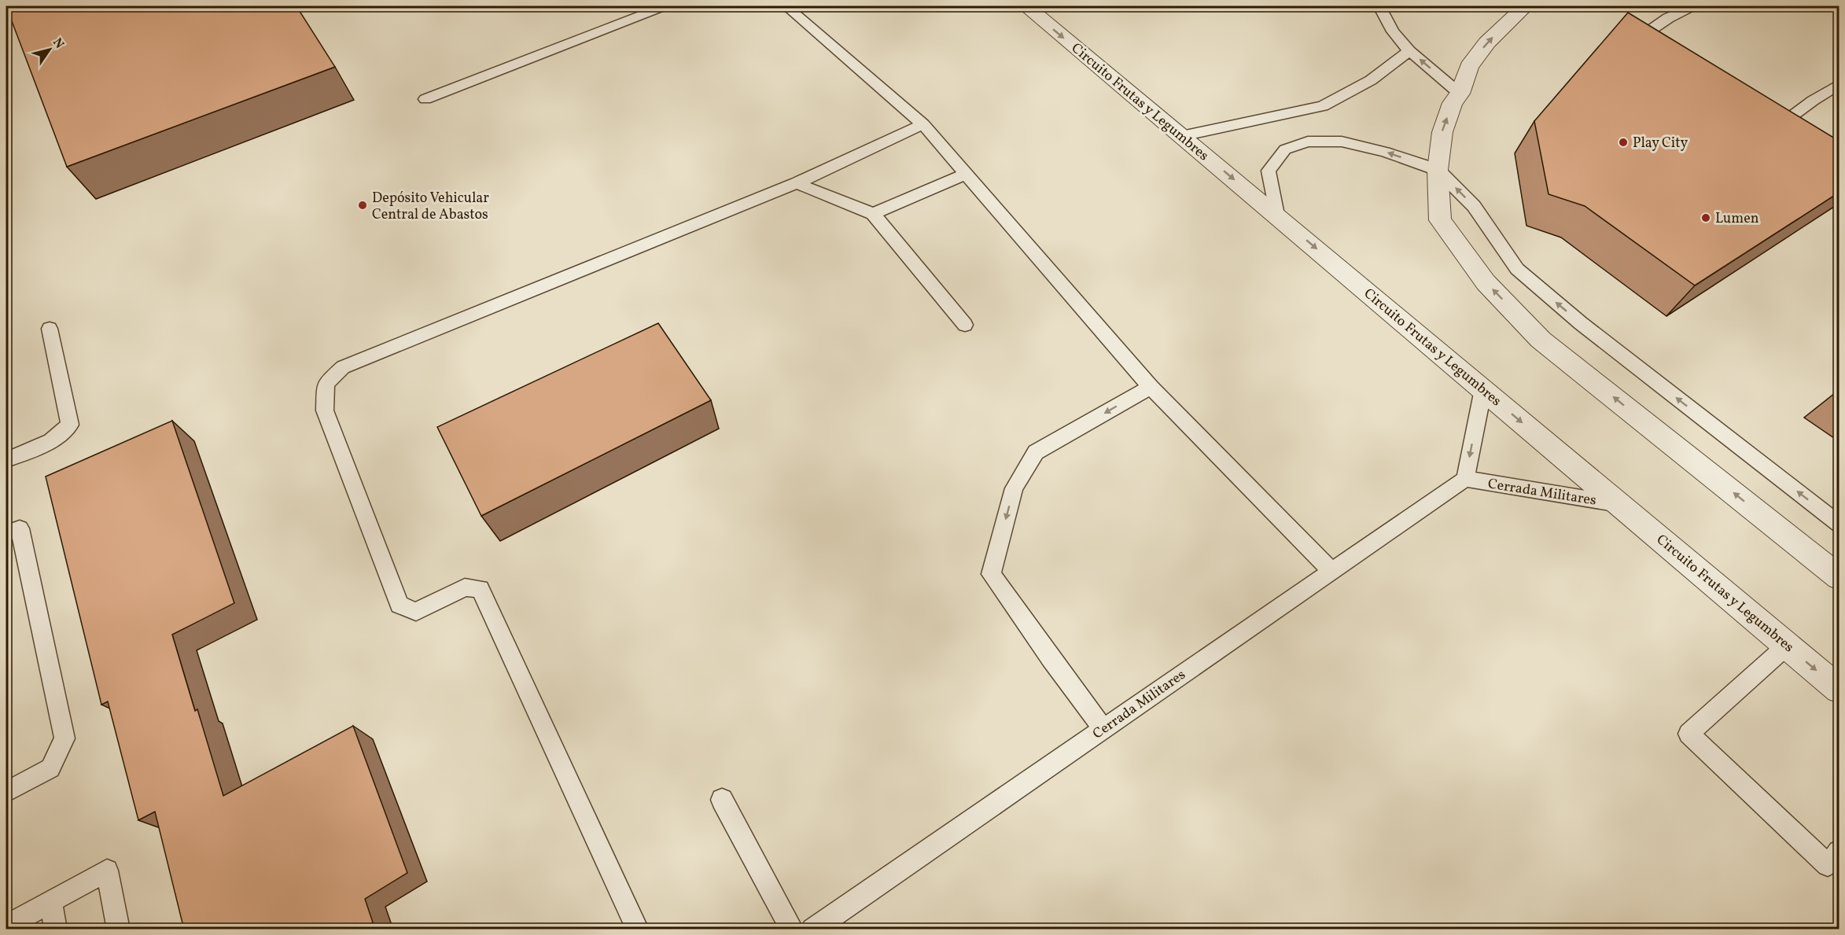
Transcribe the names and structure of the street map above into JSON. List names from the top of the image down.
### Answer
{
  "streets": {
    "street": ["Circuito Frutas y Legumbres"],
    "lane": ["Cerrada Militares"]
  },
  "crossings": [
    ["Circuito Frutas y Legumbres", "Cerrada Militares"]
  ],
  "places": ["Play City", "Depósito Vehicular Central de Abastos", "Lumen"],
  "north": "top right"
}
